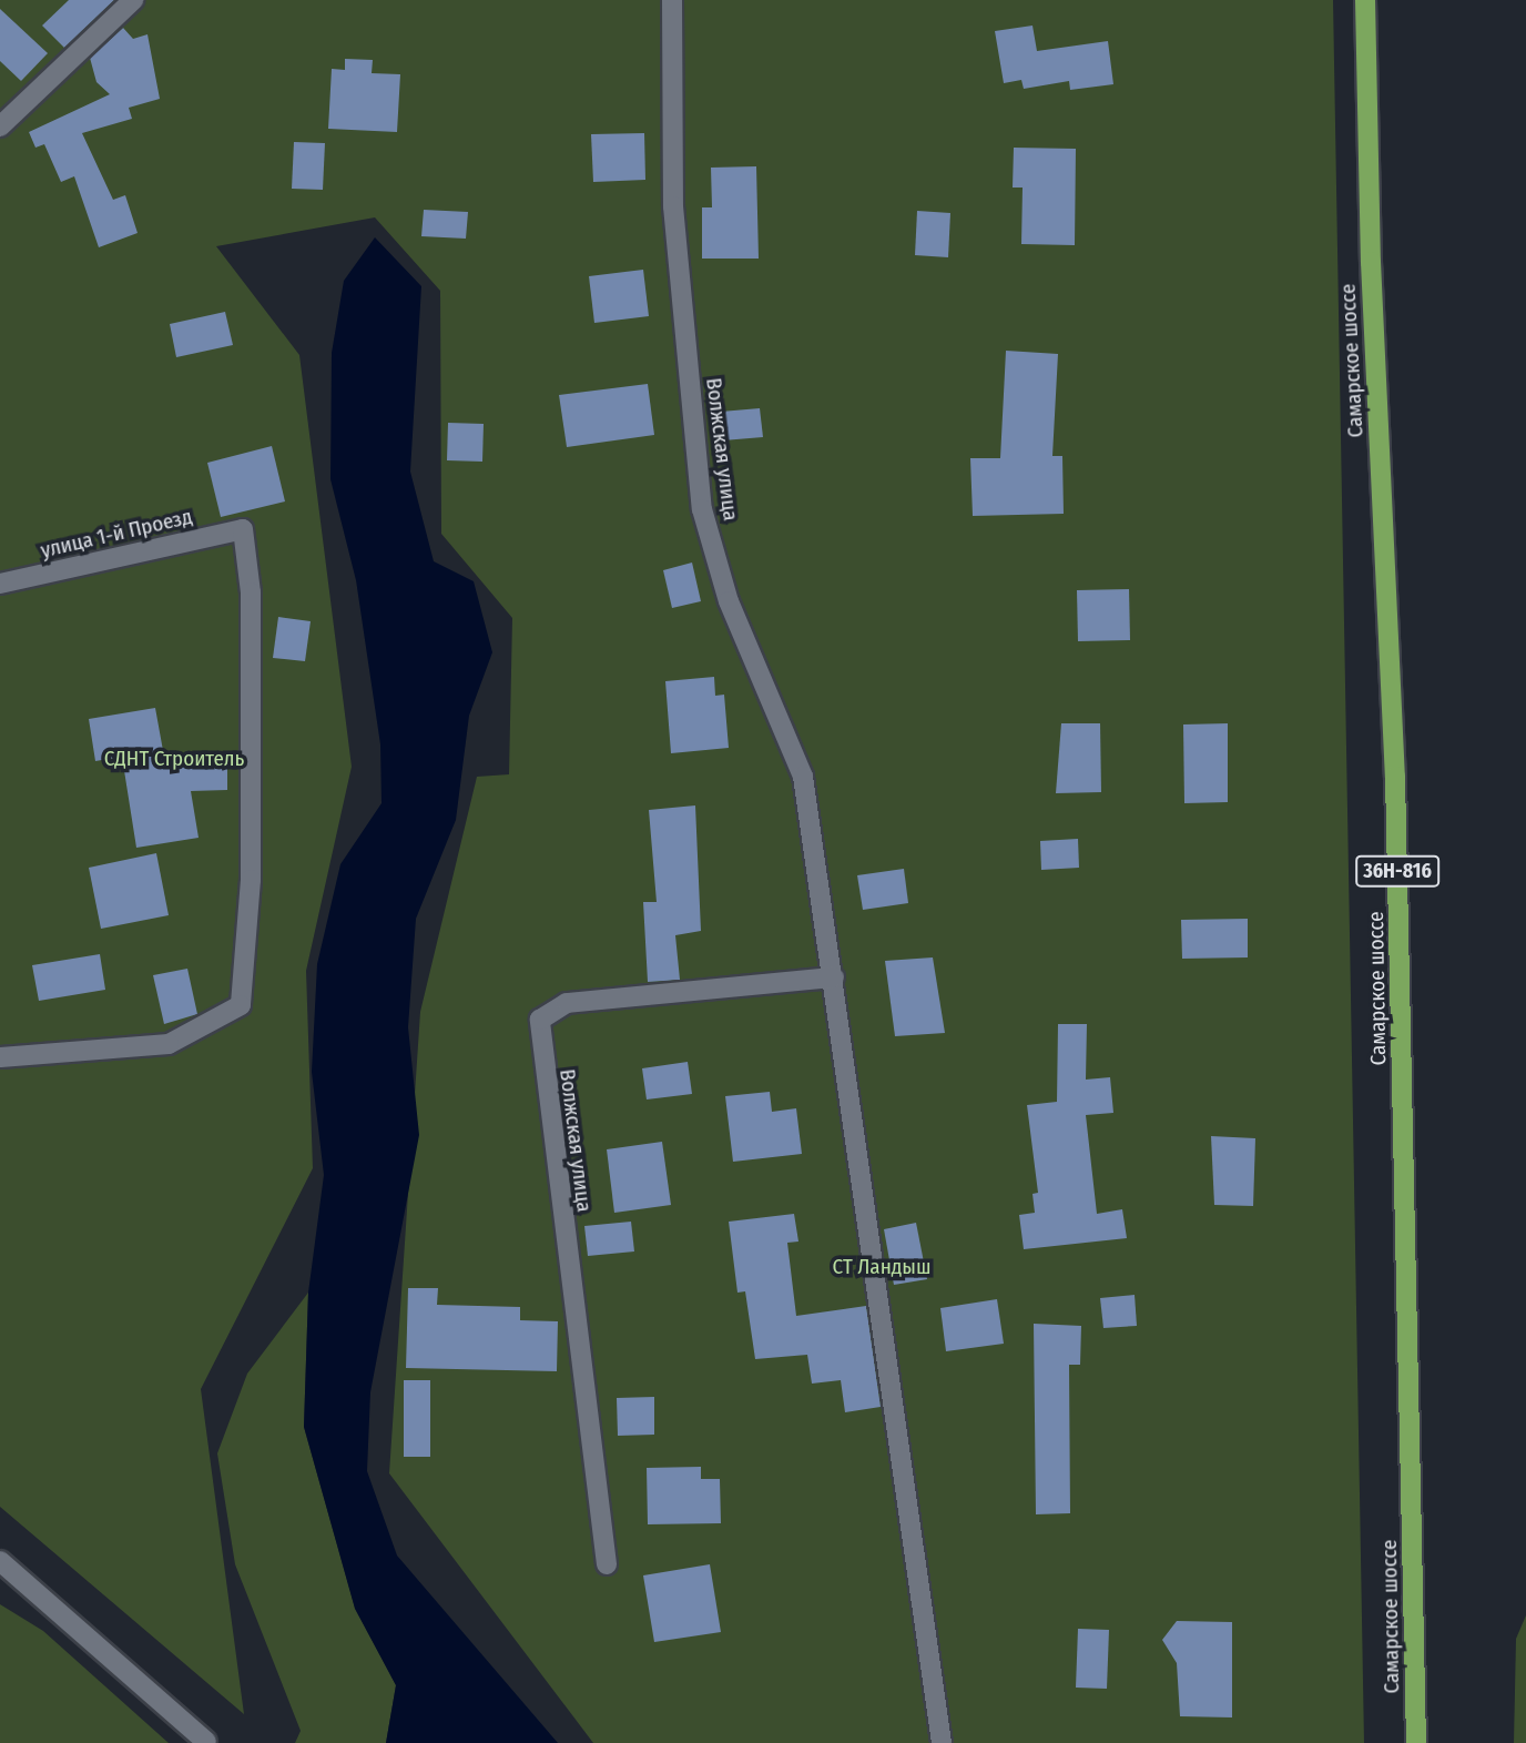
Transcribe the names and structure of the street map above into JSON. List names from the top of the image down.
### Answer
{
  "streets": {
    "main road": ["Самарское шоссе", "36Н-816"],
    "street": ["Волжская улица", "улица 1-й Проезд"]
  },
  "parks": ["СДНТ Строитель", "СТ Ландыш"]
}
